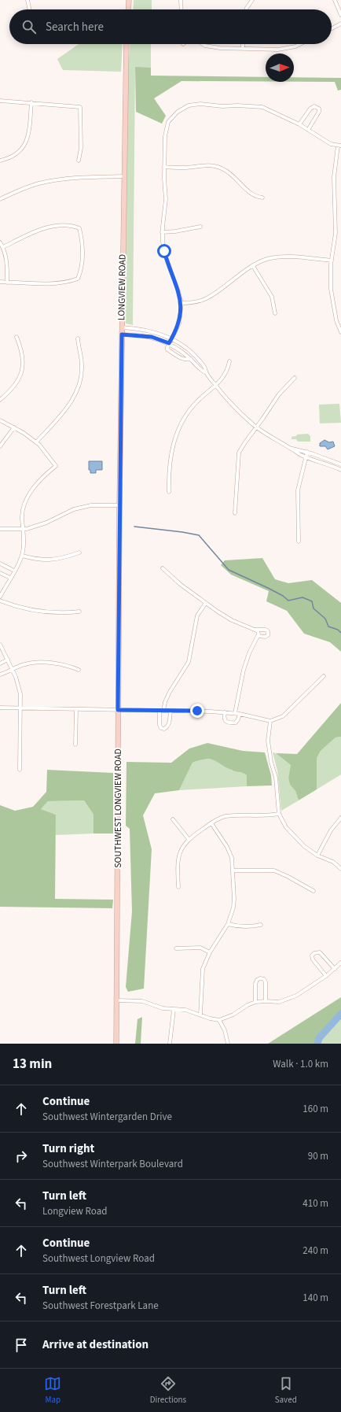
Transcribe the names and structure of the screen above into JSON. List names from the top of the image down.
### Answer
{
  "streets": {
    "street": ["LONGVIEW ROAD", "SOUTHWEST LONGVIEW ROAD"]
  },
  "crossings": [
    ["LONGVIEW ROAD", "SOUTHWEST LONGVIEW ROAD"]
  ],
  "north": "right",
  "page": {
    "search": "Search here",
    "heading": ["13 min", "Walk · 1.0 km"],
    "list": [
      ["Continue", "Southwest Wintergarden Drive", "160 m"],
      ["Turn right", "Southwest Winterpark Boulevard", "90 m"],
      ["Turn left", "Longview Road", "410 m"],
      ["Continue", "Southwest Longview Road", "240 m"],
      ["Turn left", "Southwest Forestpark Lane", "140 m"],
      "Arrive at destination"
    ],
    "nav": ["Map", "Directions", "Saved"]
  }
}
